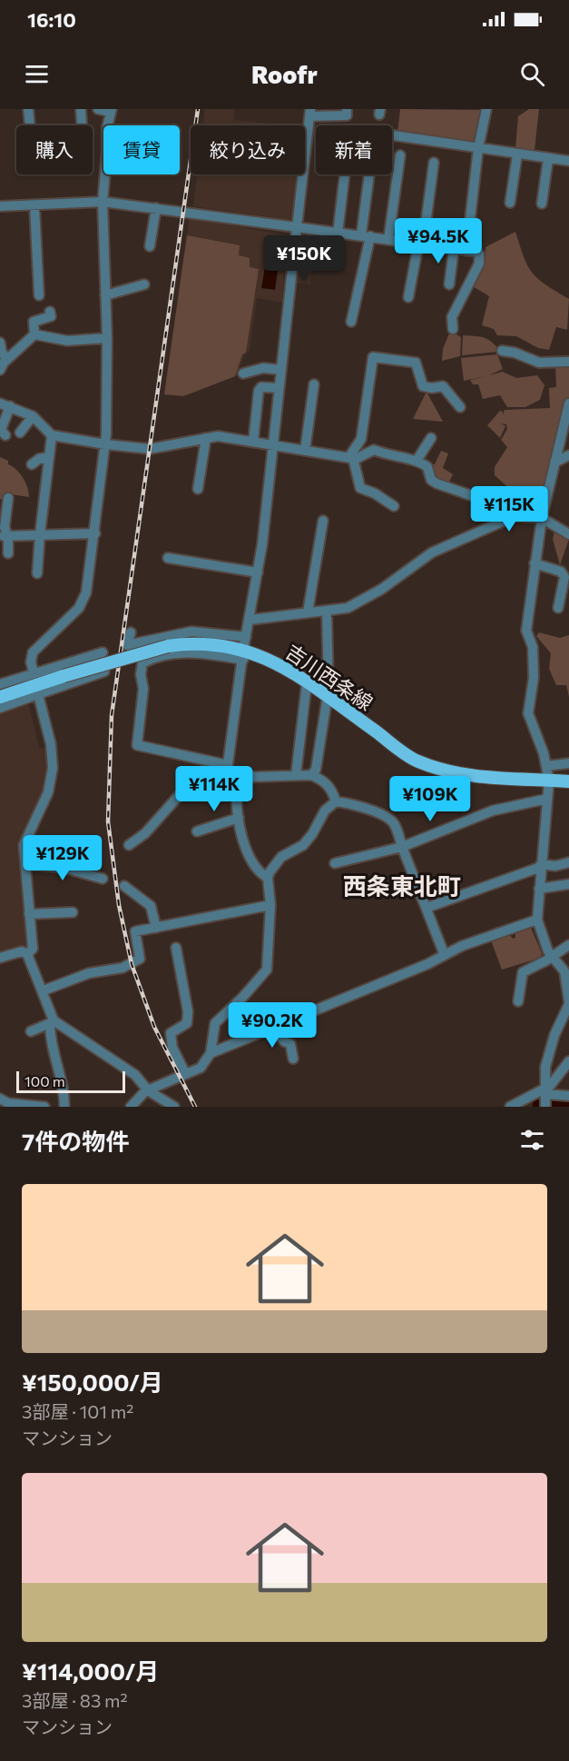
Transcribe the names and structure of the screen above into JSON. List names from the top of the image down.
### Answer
{
  "streets": {
    "main road": ["吉川西条線"]
  },
  "districts": ["西条東北町"],
  "scale_bar": "100 m",
  "page": {
    "status": "16:10",
    "header": "Roofr",
    "chip": [
      "購入",
      "賃貸",
      "絞り込み",
      "新着"
    ],
    "price": [
      "¥94.5K",
      "¥150K",
      "¥115K",
      "¥114K",
      "¥109K",
      "¥129K",
      "¥90.2K"
    ],
    "scale": "100 m",
    "heading": "7件の物件",
    "list": [
      {
        "name": "¥150,000/月",
        "note": "3部屋 · 101 m² · マンション"
      },
      {
        "name": "¥114,000/月",
        "note": "3部屋 · 83 m² · マンション"
      }
    ]
  }
}
